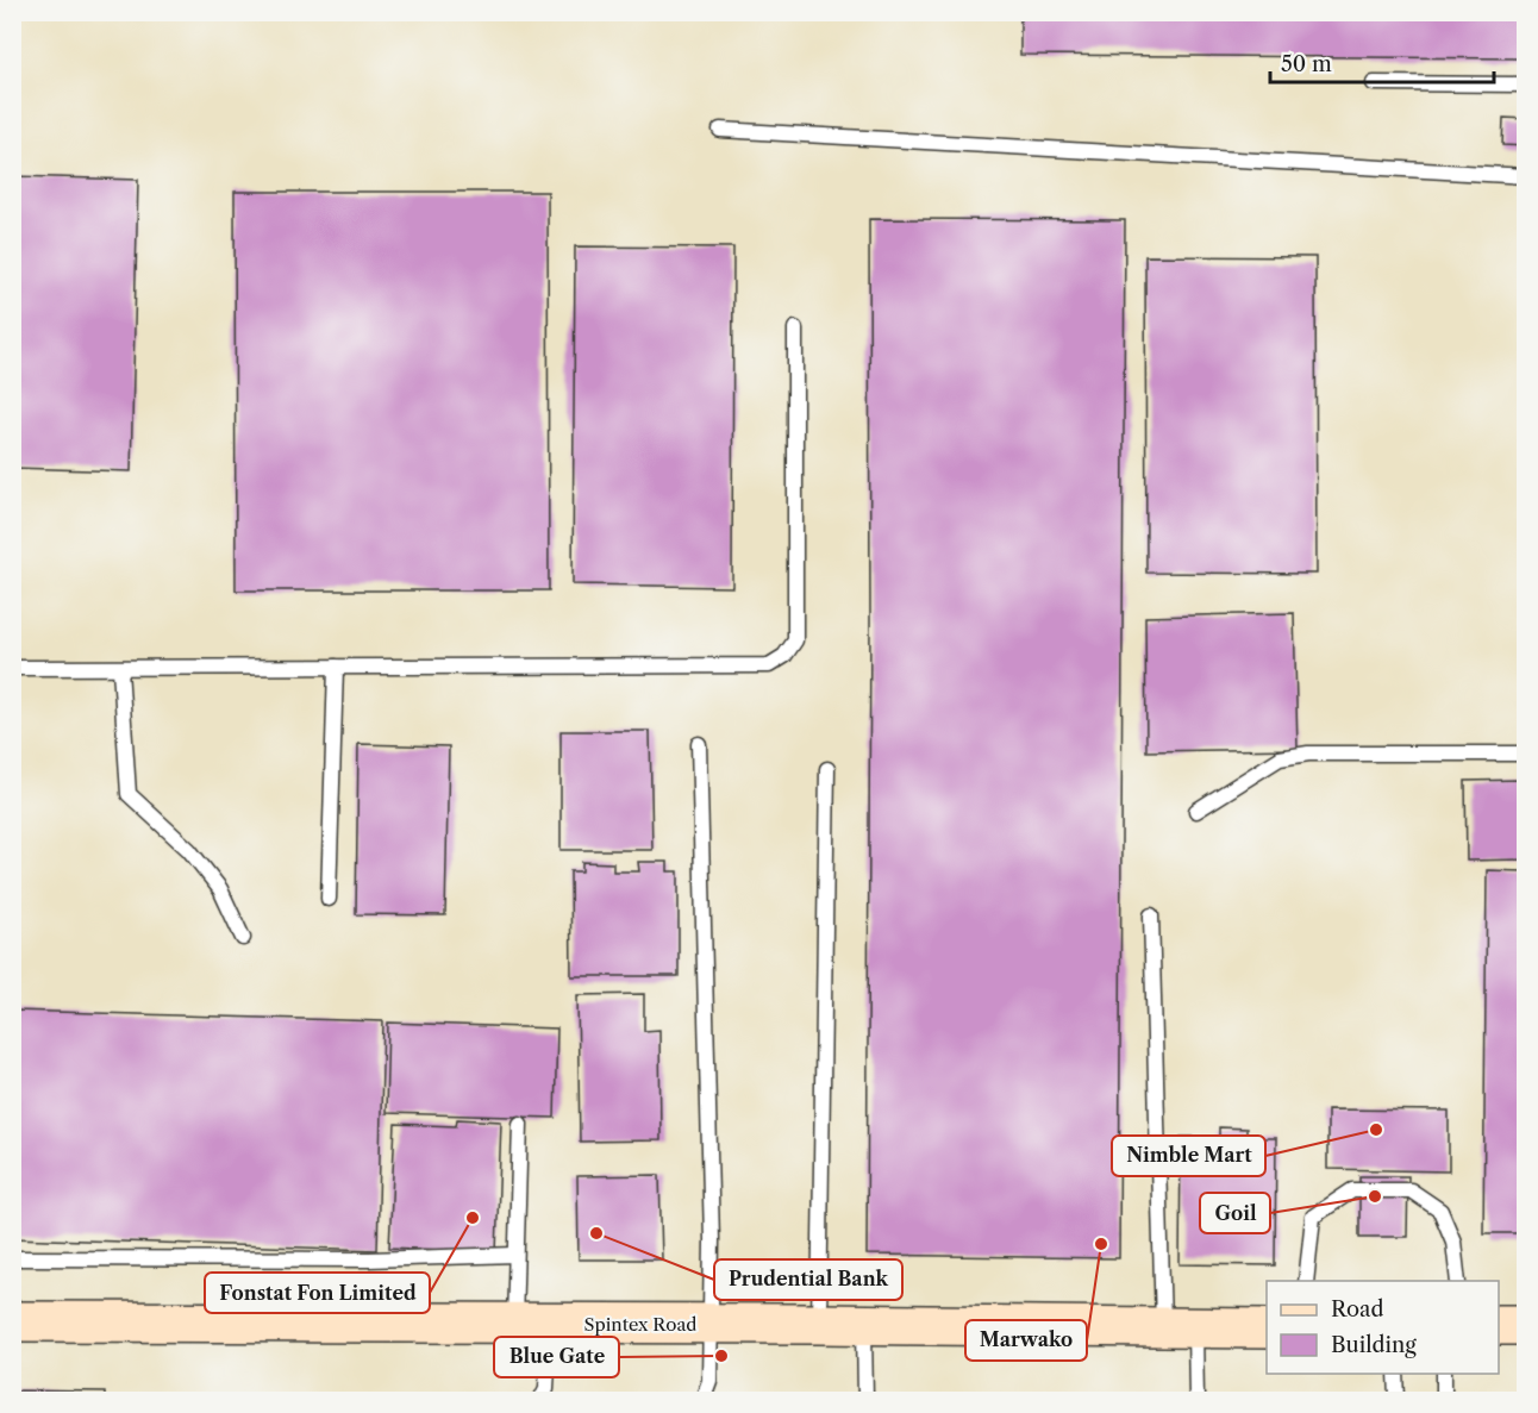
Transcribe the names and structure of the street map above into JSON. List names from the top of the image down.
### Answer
{
  "streets": {
    "main road": ["Spintex Road"]
  },
  "places": [
    "Nimble Mart",
    "Goil",
    "Fonstat Fon Limited",
    "Prudential Bank",
    "Marwako",
    "Blue Gate"
  ],
  "legend": ["Road", "Building"],
  "scale_bar": "50 m"
}
